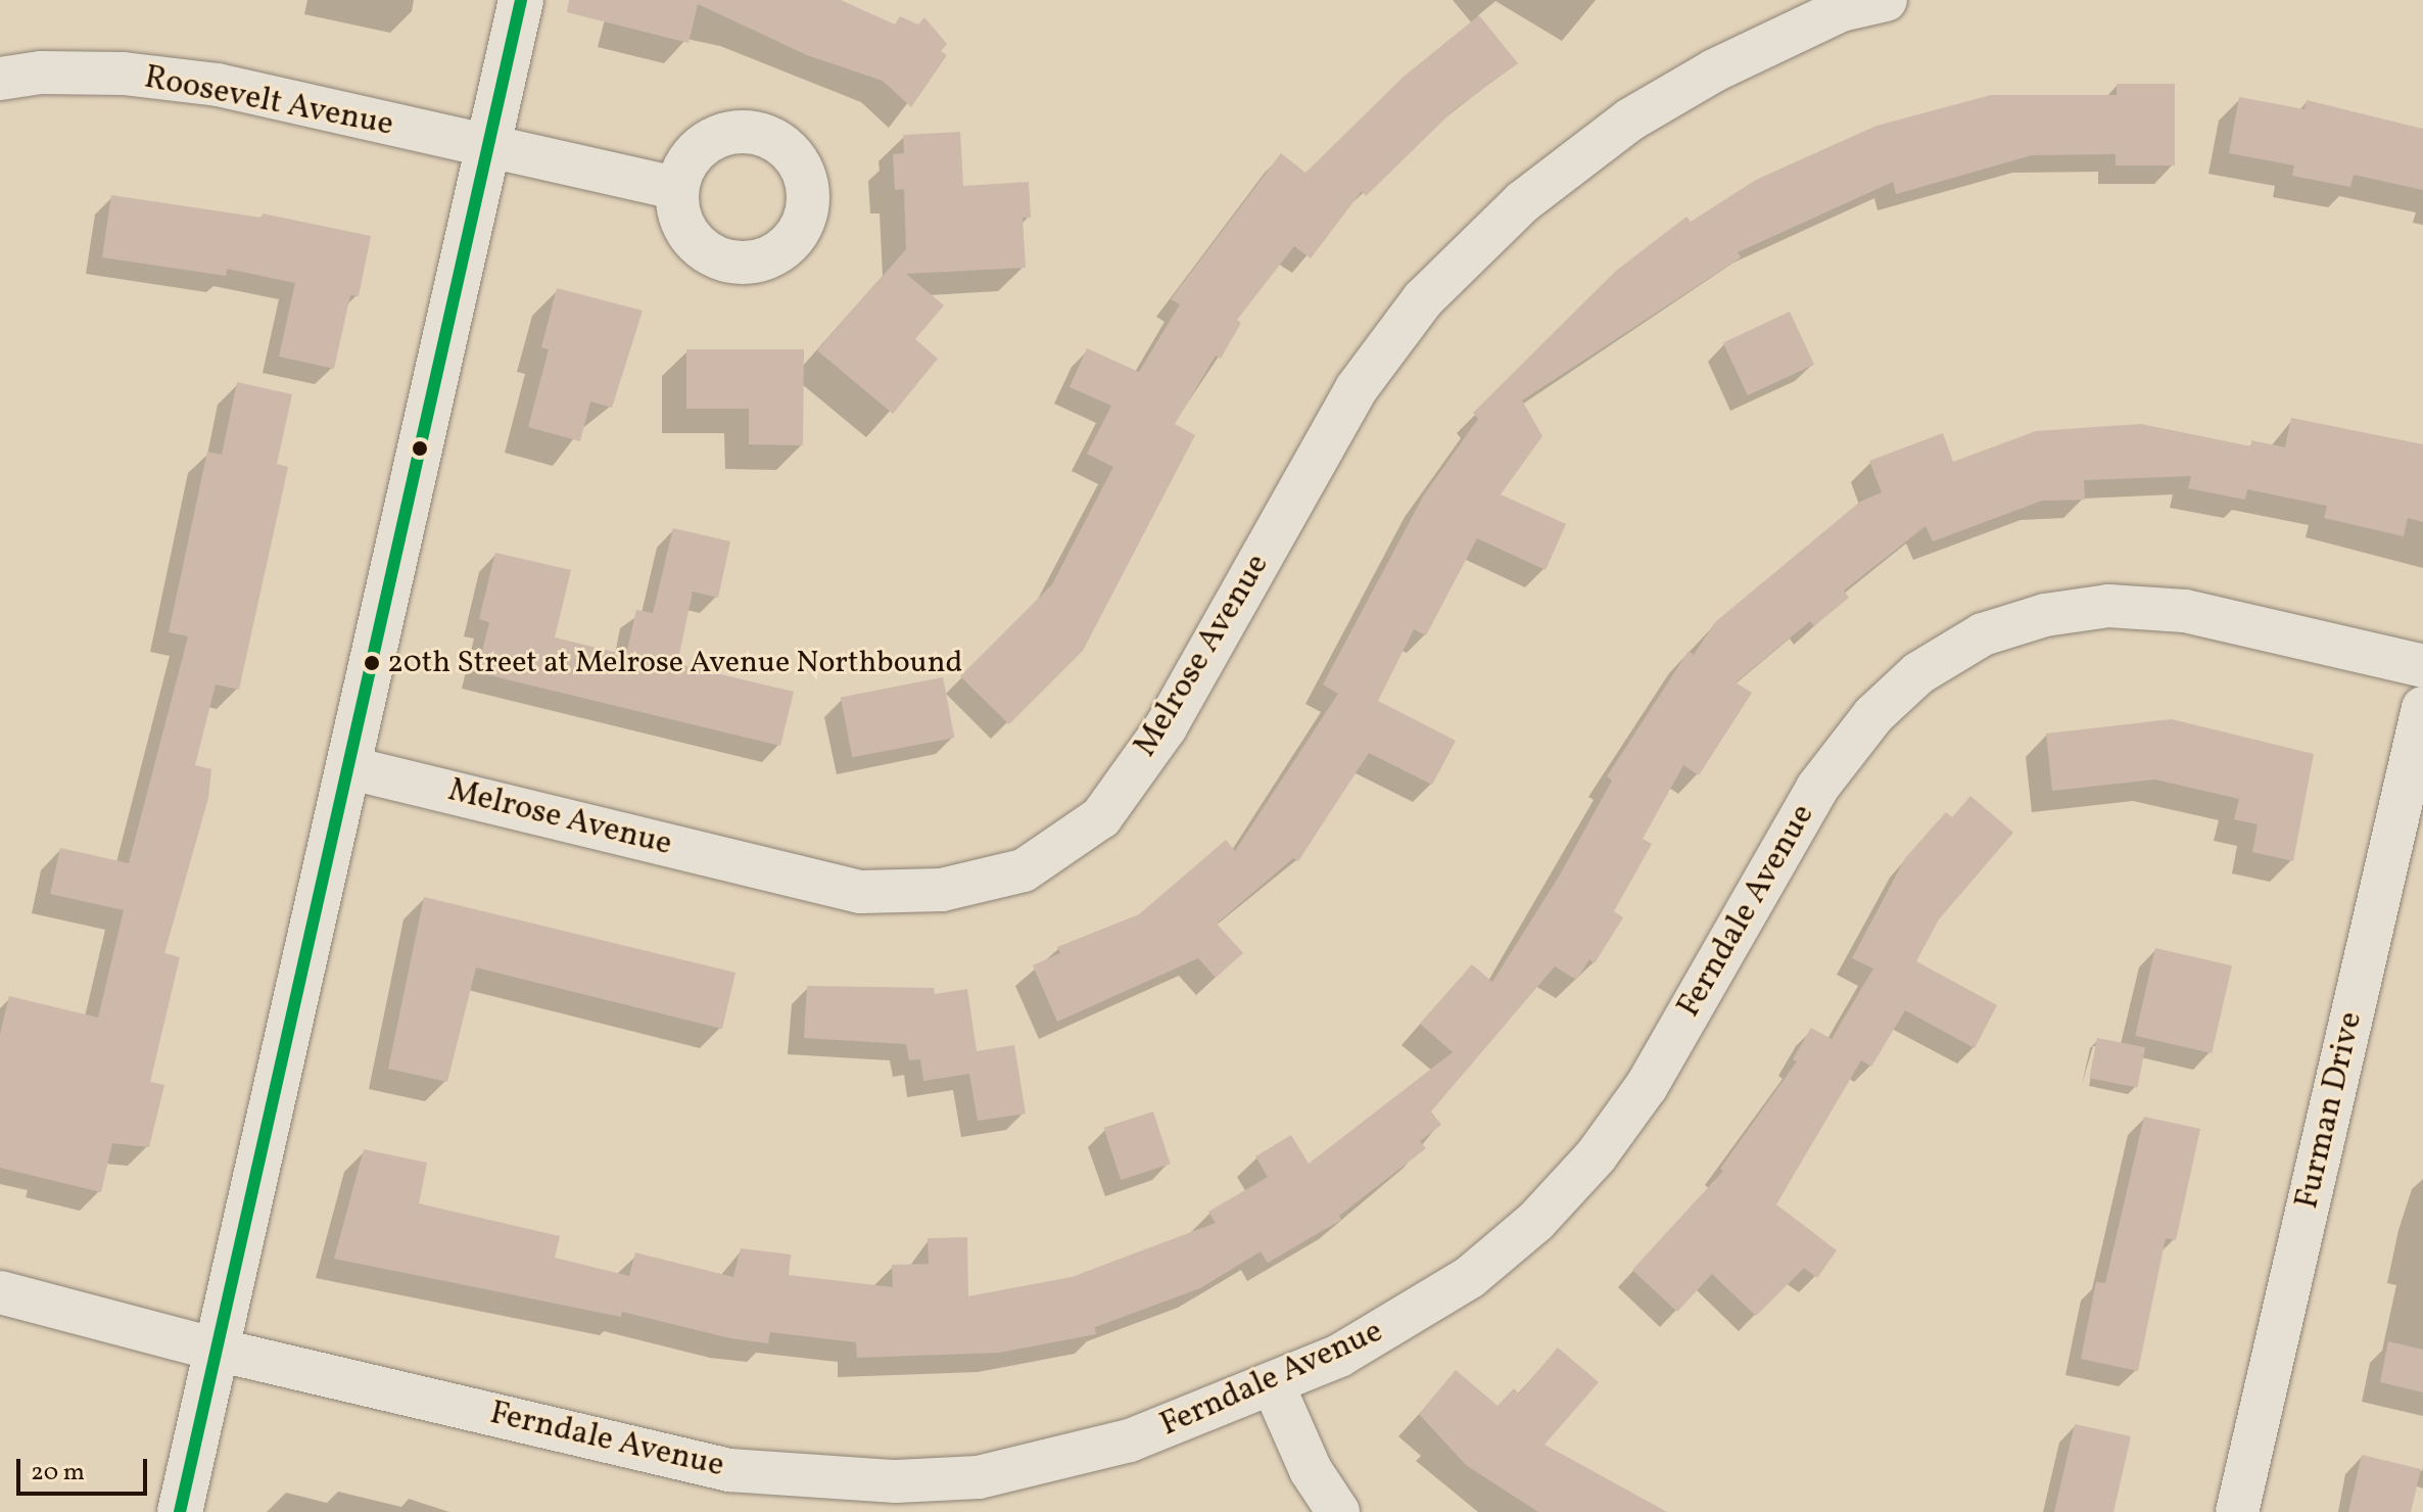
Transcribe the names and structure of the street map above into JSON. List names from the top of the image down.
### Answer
{
  "streets": {
    "street": [
      "Roosevelt Avenue",
      "Melrose Avenue",
      "Ferndale Avenue",
      "Furman Drive"
    ]
  },
  "places": ["20th Street at Melrose Avenue Northbound"],
  "scale_bar": "20 m"
}
